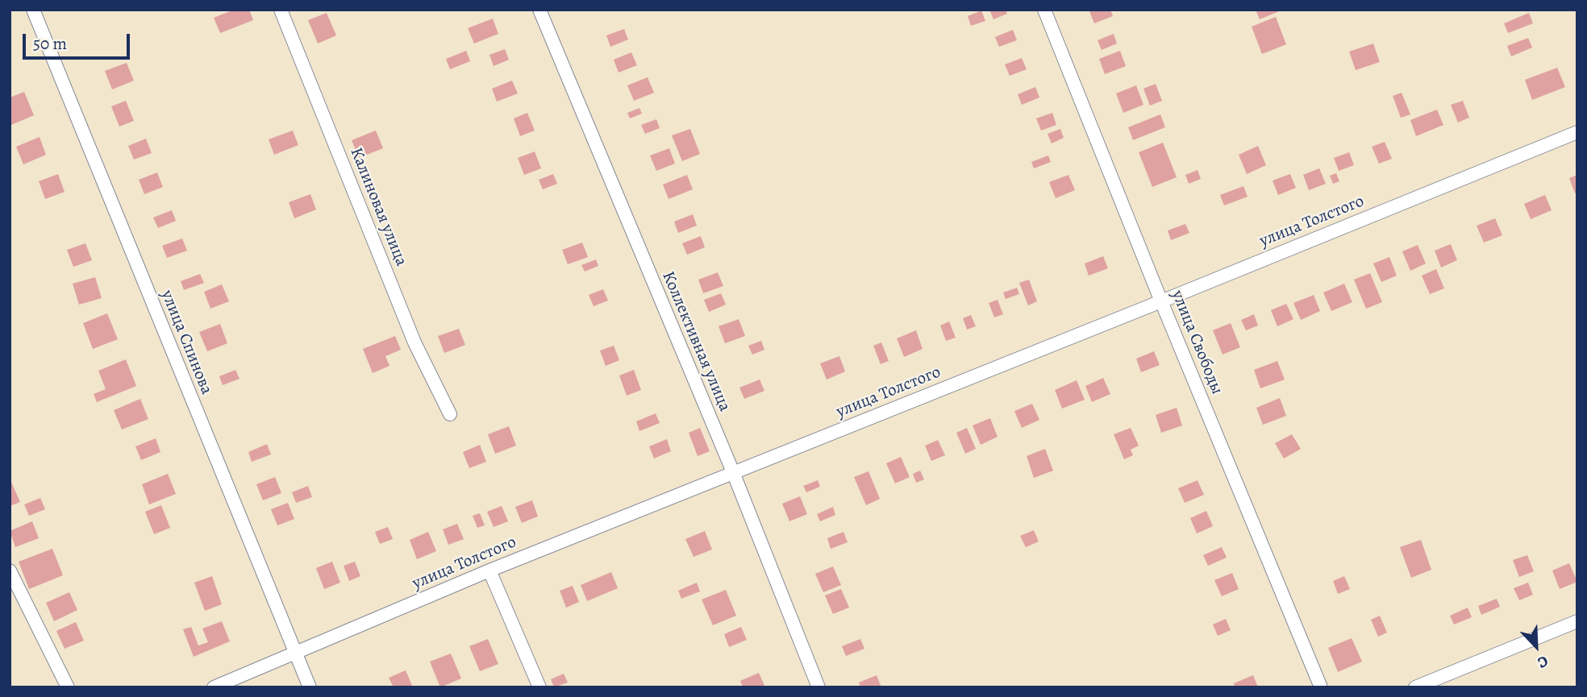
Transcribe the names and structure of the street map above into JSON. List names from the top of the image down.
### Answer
{
  "streets": {
    "street": [
      "Калиновая улица",
      "улица Толстого",
      "Коллективная улица",
      "улица Спинова",
      "улица Свободы"
    ]
  },
  "crossings": [
    ["улица Толстого", "Коллективная улица"],
    ["улица Толстого", "улица Спинова"],
    ["улица Толстого", "улица Свободы"]
  ],
  "scale_bar": "50 m",
  "north": "bottom right"
}
